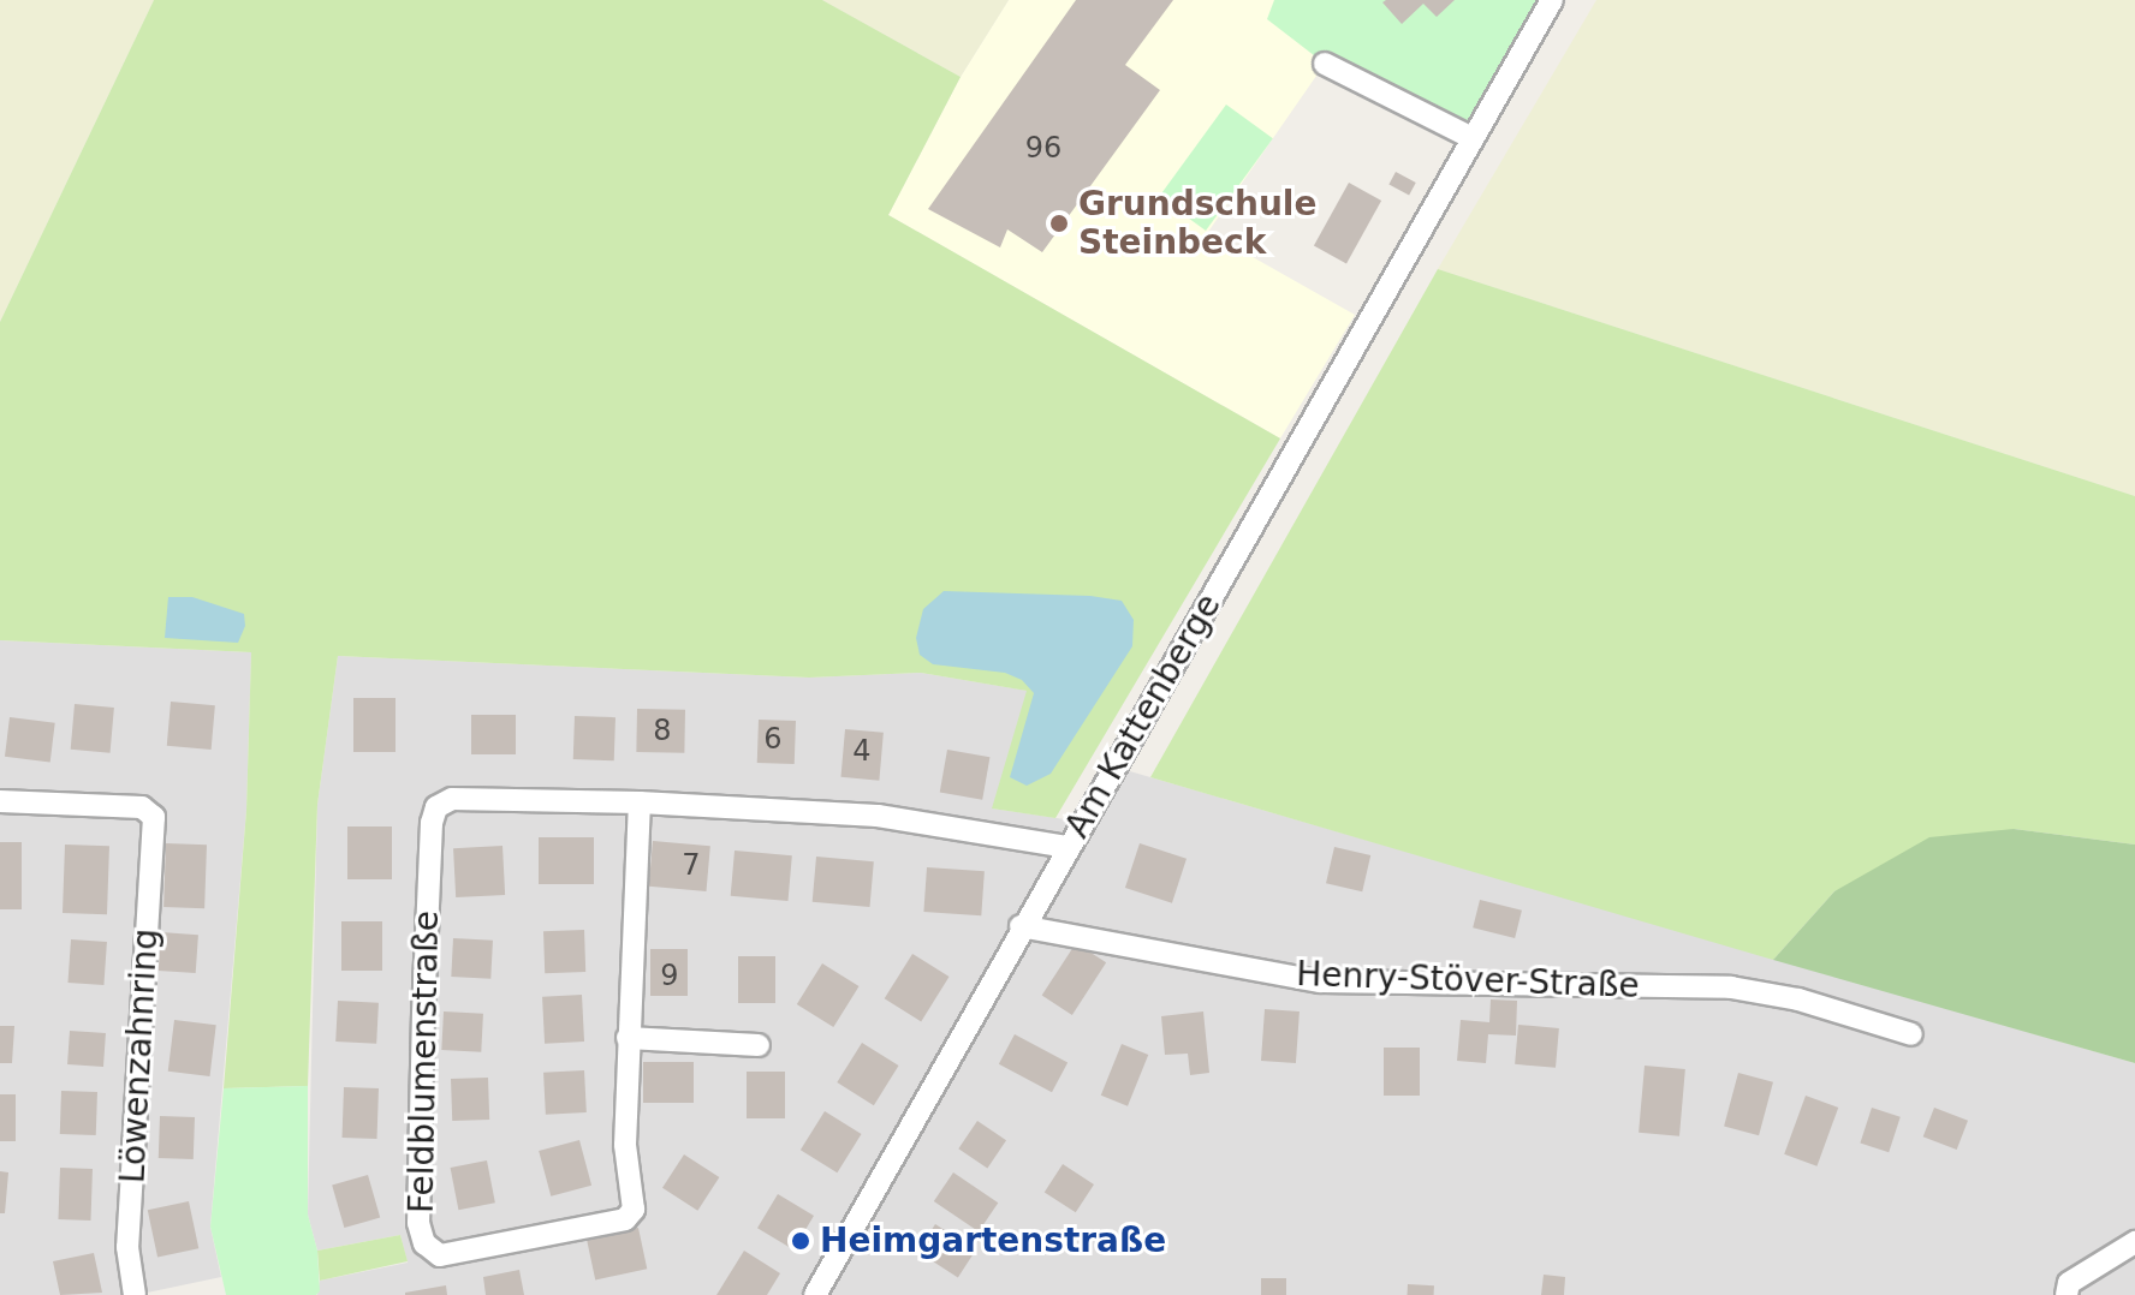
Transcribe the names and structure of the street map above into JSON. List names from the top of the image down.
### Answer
{
  "streets": {
    "street": [
      "Am Kattenberge",
      "Henry-Stöver-Straße",
      "Löwenzahnring",
      "Feldblumenstraße"
    ]
  },
  "crossings": [
    ["Am Kattenberge", "Henry-Stöver-Straße"],
    ["Am Kattenberge", "Feldblumenstraße"]
  ],
  "places": ["Grundschule Steinbeck", "Heimgartenstraße"],
  "house_numbers": [
    "96",
    "8",
    "6",
    "4",
    "7",
    "9"
  ]
}
